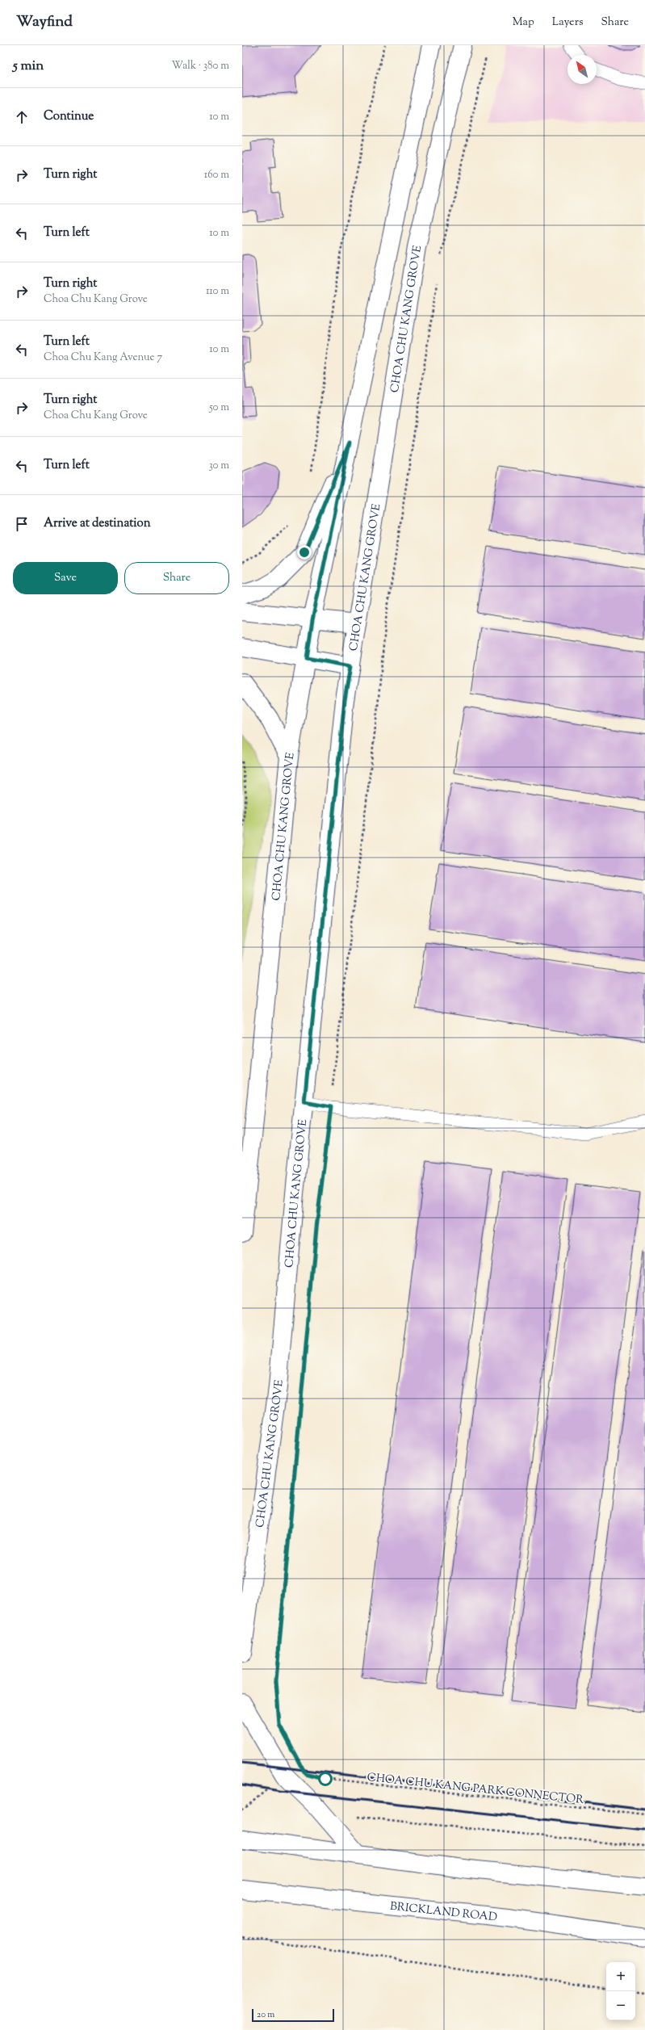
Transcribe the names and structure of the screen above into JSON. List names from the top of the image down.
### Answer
{
  "streets": {
    "street": ["CHOA CHU KANG GROVE", "BRICKLAND ROAD"],
    "path": ["CHOA CHU KANG PARK CONNECTOR"]
  },
  "scale_bar": "20 m",
  "north": "top left",
  "page": {
    "header": "Wayfind",
    "nav": ["Map", "Layers", "Share"],
    "heading": ["5 min", "Walk · 380 m"],
    "list": [
      ["Continue", "10 m"],
      ["Turn right", "160 m"],
      ["Turn left", "10 m"],
      ["Turn right", "Choa Chu Kang Grove", "110 m"],
      ["Turn left", "Choa Chu Kang Avenue 7", "10 m"],
      ["Turn right", "Choa Chu Kang Grove", "50 m"],
      ["Turn left", "30 m"],
      "Arrive at destination"
    ],
    "buttons": ["Save", "Share"],
    "map_buttons": ["+", "−"],
    "scale": "20 m"
  }
}
